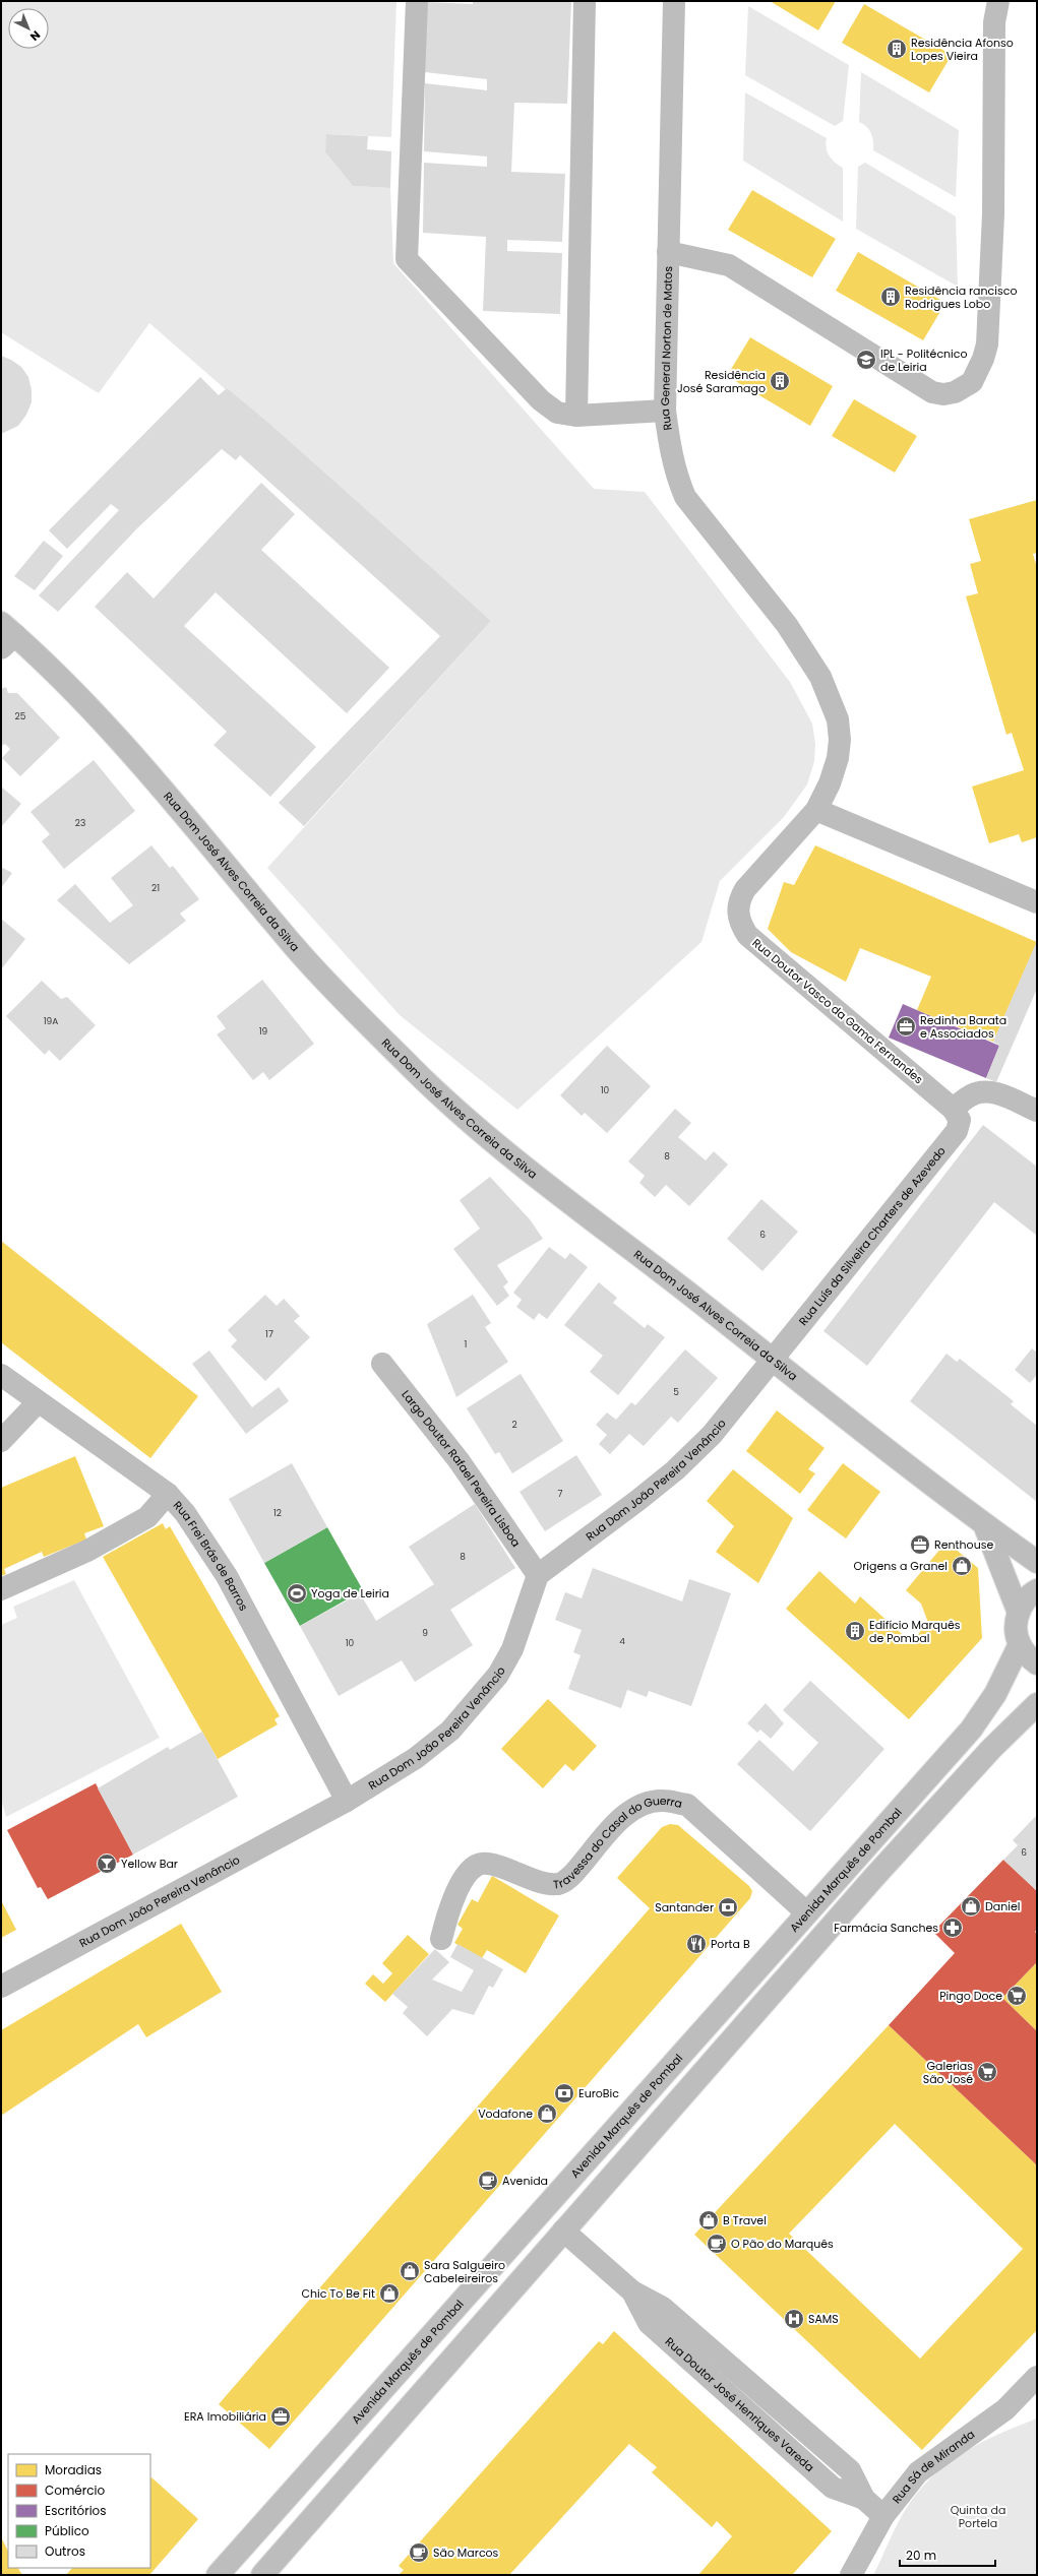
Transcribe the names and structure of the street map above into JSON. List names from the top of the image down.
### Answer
{
  "streets": {
    "street": [
      "Rua General Norton de Matos",
      "Rua Dom José Alves Correia da Silva",
      "Rua Doutor Vasco da Gama Fernandes",
      "Rua Luís da Silveira Charters de Azevedo",
      "Largo Doutor Rafael Pereira Lisboa",
      "Rua Dom João Pereira Venâncio",
      "Rua Frei Brás de Barros",
      "Travessa do Casal do Guerra",
      "Avenida Marquês de Pombal",
      "Rua Doutor José Henriques Vareda",
      "Rua Sá de Miranda"
    ]
  },
  "crossings": [
    ["Rua General Norton de Matos", "Rua Doutor Vasco da Gama Fernandes"],
    ["Rua Dom José Alves Correia da Silva", "Rua Luís da Silveira Charters de Azevedo"],
    ["Rua Dom José Alves Correia da Silva", "Rua Dom João Pereira Venâncio"],
    ["Rua Doutor Vasco da Gama Fernandes", "Rua Luís da Silveira Charters de Azevedo"],
    ["Rua Luís da Silveira Charters de Azevedo", "Rua Dom João Pereira Venâncio"],
    ["Largo Doutor Rafael Pereira Lisboa", "Rua Dom João Pereira Venâncio"],
    ["Rua Dom João Pereira Venâncio", "Rua Frei Brás de Barros"],
    ["Travessa do Casal do Guerra", "Avenida Marquês de Pombal"],
    ["Rua Doutor José Henriques Vareda", "Rua Sá de Miranda"]
  ],
  "parks": ["Quinta da Portela"],
  "places": {
    "building": [
      "Residência Afonso Lopes Vieira",
      "Residência rancisco Rodrigues Lobo",
      "Residência José Saramago",
      "Edifício Marquês de Pombal"
    ],
    "school or university": ["IPL - Politécnico de Leiria"],
    "office": ["Redinha Barata e Associados", "Renthouse", "ERA Imobiliária"],
    "shop": [
      "Origens a Granel",
      "Daniel",
      "Vodafone",
      "B Travel",
      "Sara Salgueiro Cabeleireiros",
      "Chic To Be Fit"
    ],
    "sports": ["Yoga de Leiria"],
    "bar": ["Yellow Bar"],
    "bank": ["Santander", "EuroBic"],
    "pharmacy": ["Farmácia Sanches"],
    "restaurant": ["Porta B"],
    "supermarket": ["Pingo Doce", "Galerias São José"],
    "cafe": ["Avenida", "O Pão do Marquês", "São Marcos"],
    "hospital": ["SAMS"]
  },
  "house_numbers": [
    "25",
    "23",
    "21",
    "19A",
    "19",
    "10",
    "8",
    "6",
    "17",
    "1",
    "5",
    "2",
    "7",
    "12",
    "8",
    "9",
    "4",
    "10",
    "6"
  ],
  "legend": [
    "Moradias",
    "Comércio",
    "Escritórios",
    "Público",
    "Outros"
  ],
  "scale_bar": "20 m",
  "north": "bottom right"
}
